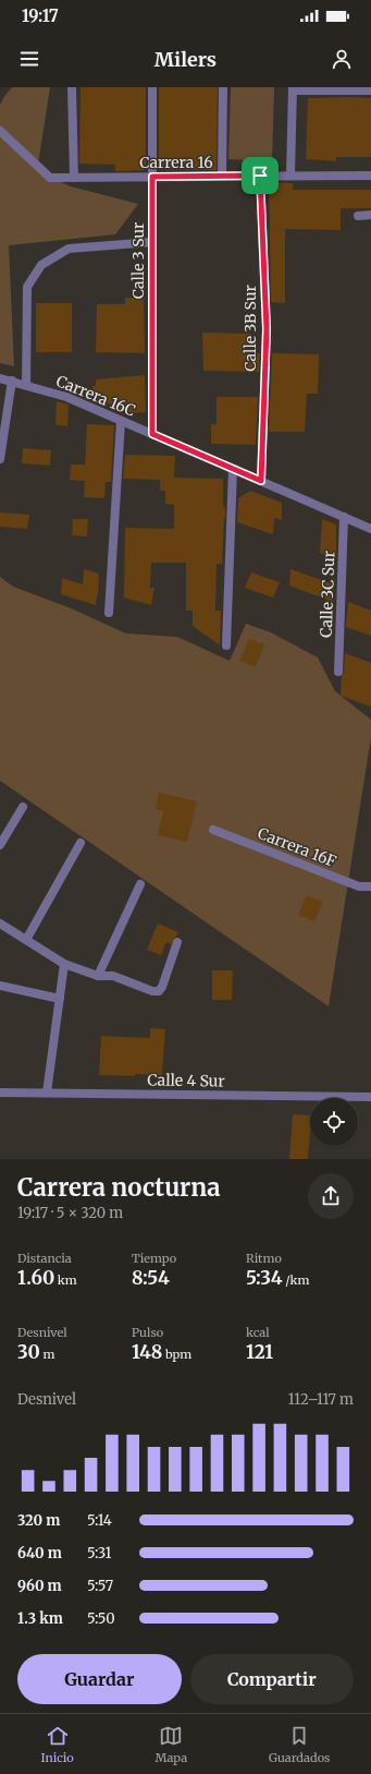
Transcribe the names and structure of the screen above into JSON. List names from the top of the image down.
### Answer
{
  "streets": {
    "street": [
      "Carrera 16",
      "Calle 3 Sur",
      "Calle 3B Sur",
      "Carrera 16C",
      "Calle 3C Sur",
      "Carrera 16F",
      "Calle 4 Sur"
    ]
  },
  "crossings": [
    ["Carrera 16", "Calle 3 Sur"],
    ["Carrera 16", "Calle 3B Sur"],
    ["Calle 3 Sur", "Carrera 16C"],
    ["Calle 3B Sur", "Carrera 16C"],
    ["Carrera 16C", "Calle 3C Sur"]
  ],
  "page": {
    "status": "19:17",
    "header": "Milers",
    "heading": ["Carrera nocturna", "19:17 · 5 × 320 m"],
    "stats": [
      ["Distancia", "1.60 km"],
      ["Tiempo", "8:54"],
      ["Ritmo", "5:34 /km"],
      ["Desnivel", "30 m"],
      ["Pulso", "148 bpm"],
      ["kcal", "121"]
    ],
    "chart": ["Desnivel", "112–117 m"],
    "list": [
      {
        "name": "320 m",
        "note": "5:14"
      },
      {
        "name": "640 m",
        "note": "5:31"
      },
      {
        "name": "960 m",
        "note": "5:57"
      },
      {
        "name": "1.3 km",
        "note": "5:50"
      }
    ],
    "buttons": ["Guardar", "Compartir"],
    "tabs": ["Inicio", "Mapa", "Guardados"]
  }
}
